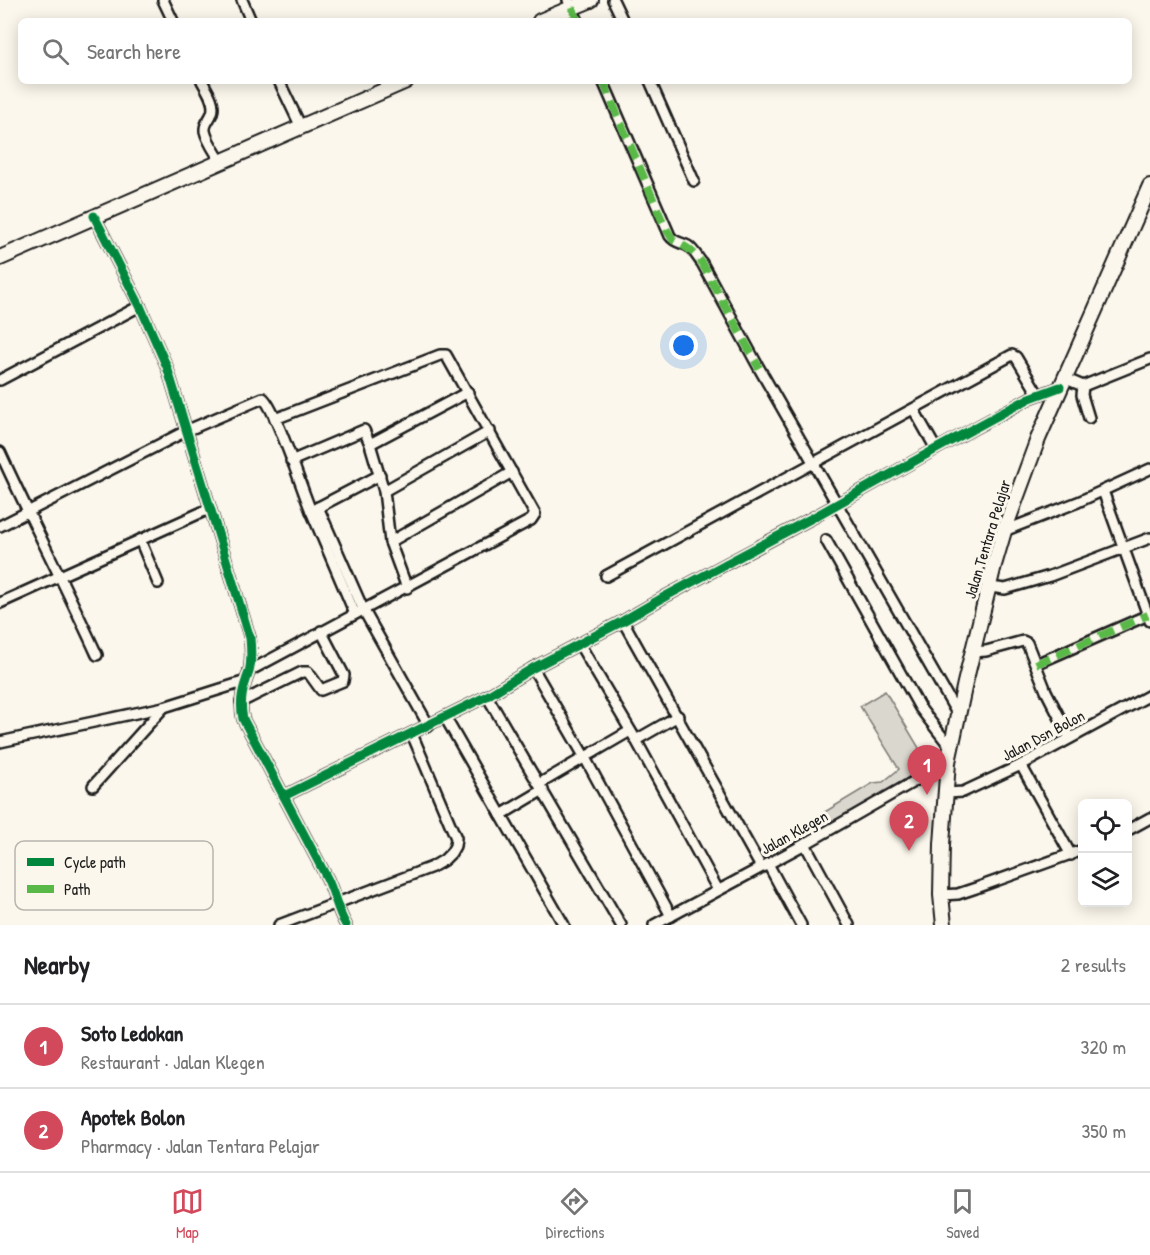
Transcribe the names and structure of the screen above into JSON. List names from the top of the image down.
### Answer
{
  "streets": {
    "main road": ["Jalan Tentara Pelajar"],
    "street": ["Jalan Dsn Bolon", "Jalan Klegen"]
  },
  "crossings": [
    ["Jalan Tentara Pelajar", "Jalan Dsn Bolon"],
    ["Jalan Tentara Pelajar", "Jalan Klegen"]
  ],
  "legend": ["Cycle path", "Path"],
  "page": {
    "search": "Search here",
    "pins": ["1", "2"],
    "heading": ["Nearby", "2 results"],
    "list": [
      {
        "mark": "1",
        "name": "Soto Ledokan",
        "note": "Restaurant · Jalan Klegen",
        "value": "320 m"
      },
      {
        "mark": "2",
        "name": "Apotek Bolon",
        "note": "Pharmacy · Jalan Tentara Pelajar",
        "value": "350 m"
      }
    ],
    "nav": ["Map", "Directions", "Saved"]
  }
}
